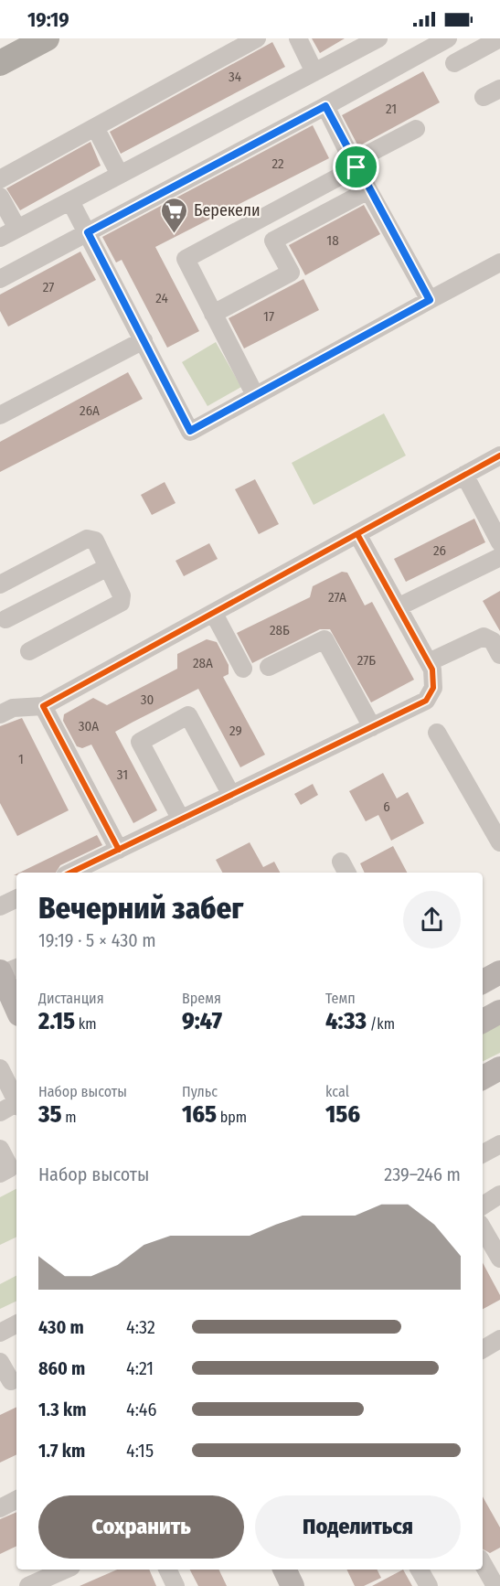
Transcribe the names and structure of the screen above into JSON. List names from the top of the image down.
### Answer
{
  "places": {
    "supermarket": ["Берекели"]
  },
  "house_numbers": [
    "34",
    "21",
    "22",
    "18",
    "27",
    "24",
    "17",
    "26А",
    "26",
    "27А",
    "28Б",
    "27Б",
    "28А",
    "30",
    "30А",
    "29",
    "1",
    "31",
    "6"
  ],
  "page": {
    "status": "19:19",
    "heading": ["Вечерний забег", "19:19 · 5 × 430 m"],
    "stats": [
      ["Дистанция", "2.15 km"],
      ["Время", "9:47"],
      ["Темп", "4:33 /km"],
      ["Набор высоты", "35 m"],
      ["Пульс", "165 bpm"],
      ["kcal", "156"]
    ],
    "chart": ["Набор высоты", "239–246 m"],
    "list": [
      {
        "name": "430 m",
        "note": "4:32"
      },
      {
        "name": "860 m",
        "note": "4:21"
      },
      {
        "name": "1.3 km",
        "note": "4:46"
      },
      {
        "name": "1.7 km",
        "note": "4:15"
      }
    ],
    "buttons": ["Сохранить", "Поделиться"]
  }
}
